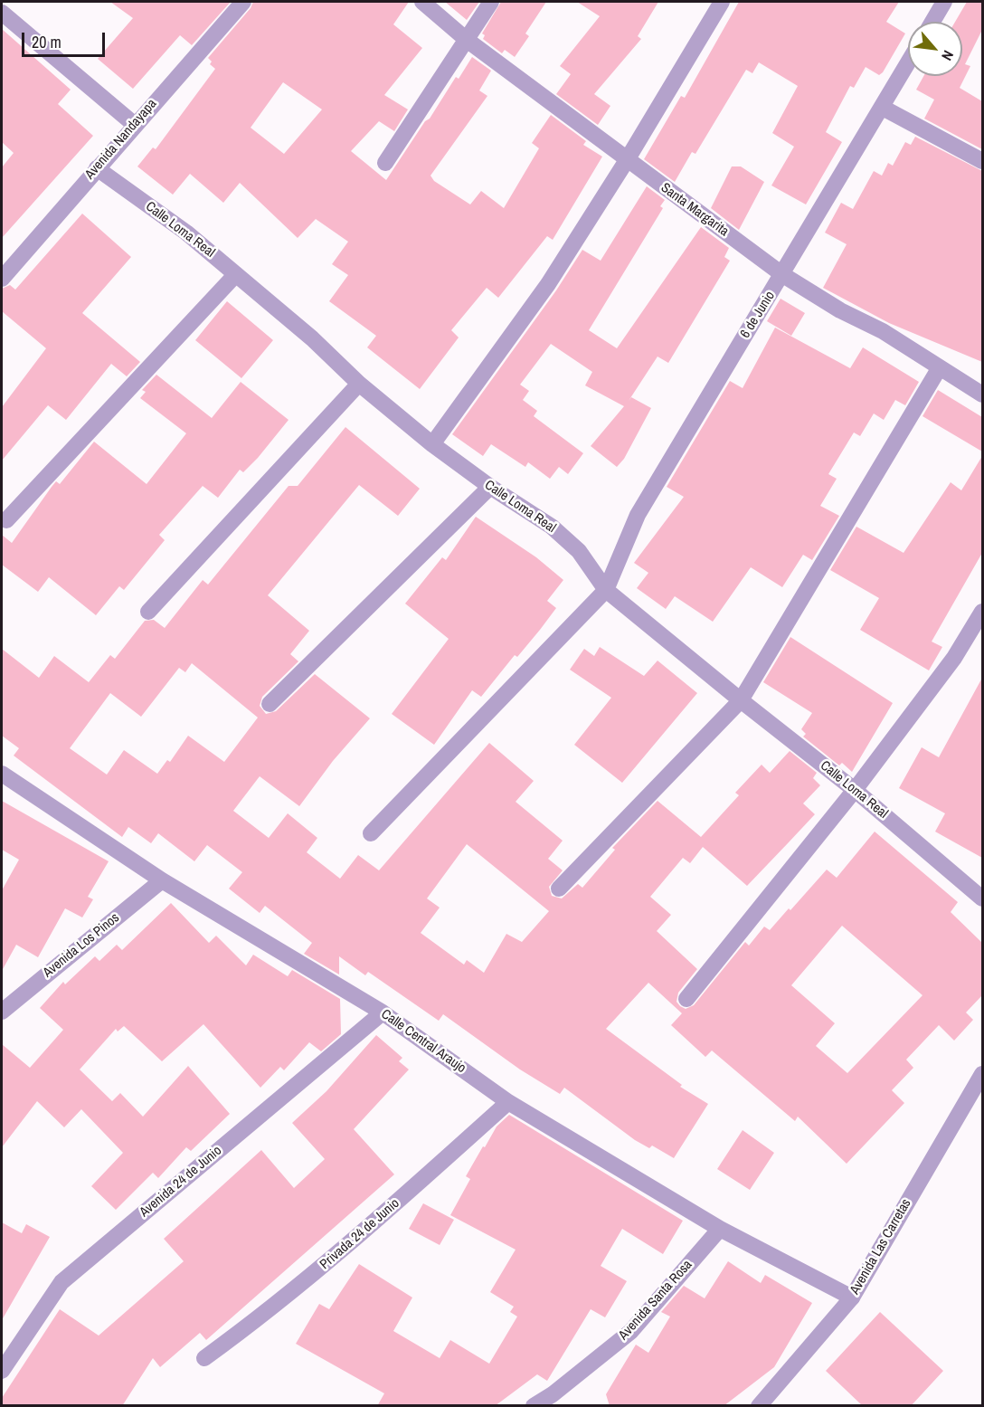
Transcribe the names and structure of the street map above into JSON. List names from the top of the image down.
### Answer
{
  "streets": {
    "street": [
      "Avenida Nandayapa",
      "Santa Margarita",
      "Calle Loma Real",
      "6 de Junio",
      "Avenida Los Pinos",
      "Calle Central Araujo",
      "Avenida 24 de Junio",
      "Privada 24 de Junio",
      "Avenida Las Carretas",
      "Avenida Santa Rosa"
    ]
  },
  "crossings": [
    ["Avenida Nandayapa", "Calle Loma Real"],
    ["Santa Margarita", "6 de Junio"],
    ["Calle Loma Real", "6 de Junio"],
    ["Avenida Los Pinos", "Calle Central Araujo"],
    ["Calle Central Araujo", "Avenida 24 de Junio"],
    ["Calle Central Araujo", "Privada 24 de Junio"],
    ["Calle Central Araujo", "Avenida Las Carretas"],
    ["Calle Central Araujo", "Avenida Santa Rosa"]
  ],
  "scale_bar": "20 m",
  "north": "bottom right"
}
